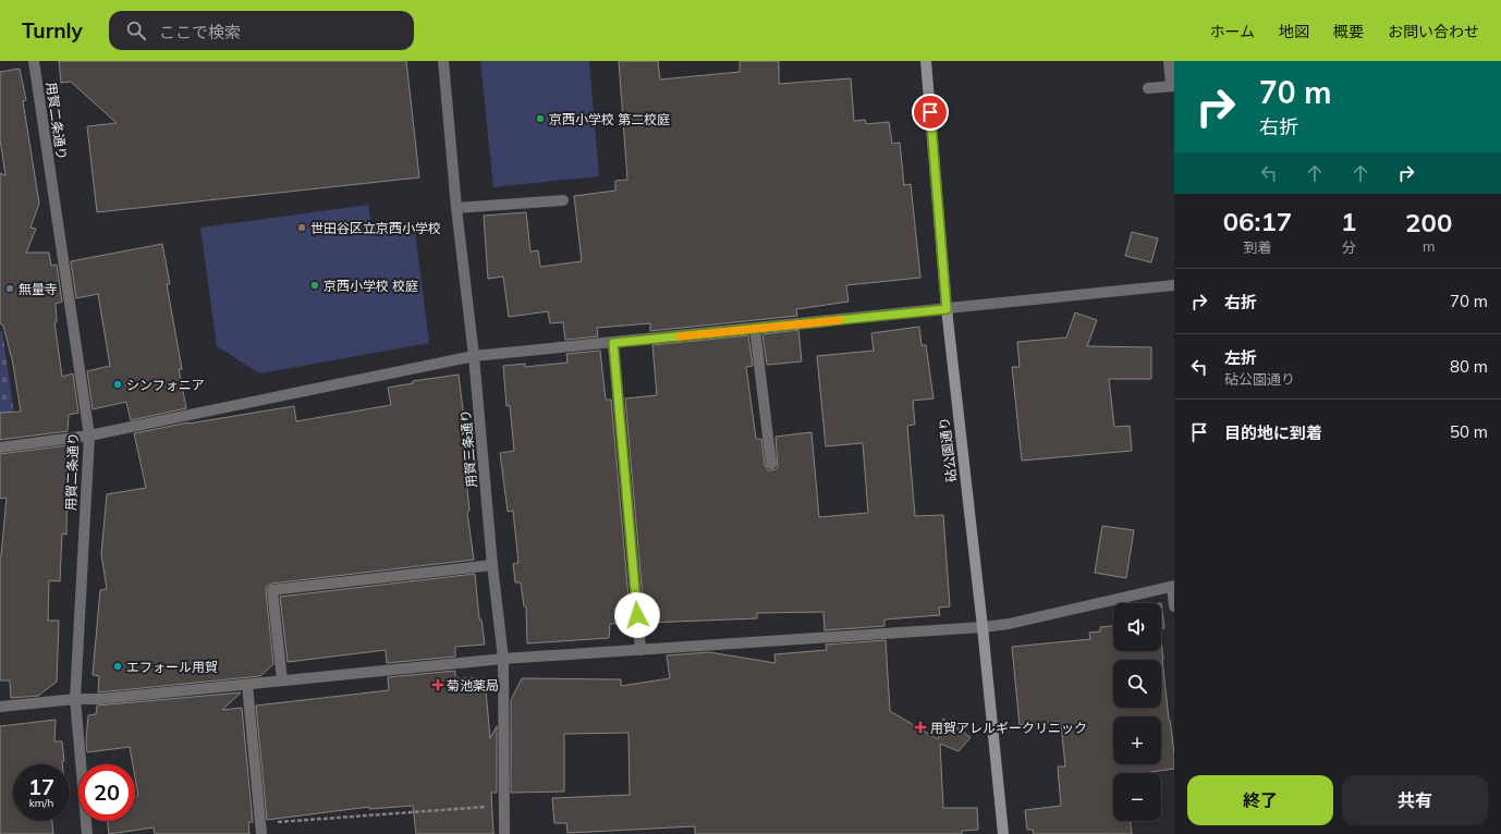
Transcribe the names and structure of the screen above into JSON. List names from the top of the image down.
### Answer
{
  "streets": {
    "street": ["用賀二条通り", "用賀三条通り", "砧公園通り"]
  },
  "places": {
    "other": [
      "京西小学校 第二校庭",
      "世田谷区立京西小学校",
      "京西小学校 校庭",
      "無量寺",
      "シンフォニア",
      "エフォール用賀"
    ],
    "health": ["菊池薬局", "用賀アレルギークリニック"]
  },
  "page": {
    "header": "Turnly",
    "search": "ここで検索",
    "nav": [
      "ホーム",
      "地図",
      "概要",
      "お問い合わせ"
    ],
    "turn": ["70 m", "右折"],
    "eta": [
      "06:17",
      "到着",
      "1",
      "分",
      "200",
      "m"
    ],
    "list": [
      {
        "name": "右折",
        "value": "70 m"
      },
      {
        "name": "左折",
        "note": "砧公園通り",
        "value": "80 m"
      },
      {
        "name": "目的地に到着",
        "value": "50 m"
      }
    ],
    "map_buttons": ["+", "−"],
    "speed": "17 km/h",
    "limit": "20",
    "buttons": ["終了", "共有"]
  }
}
